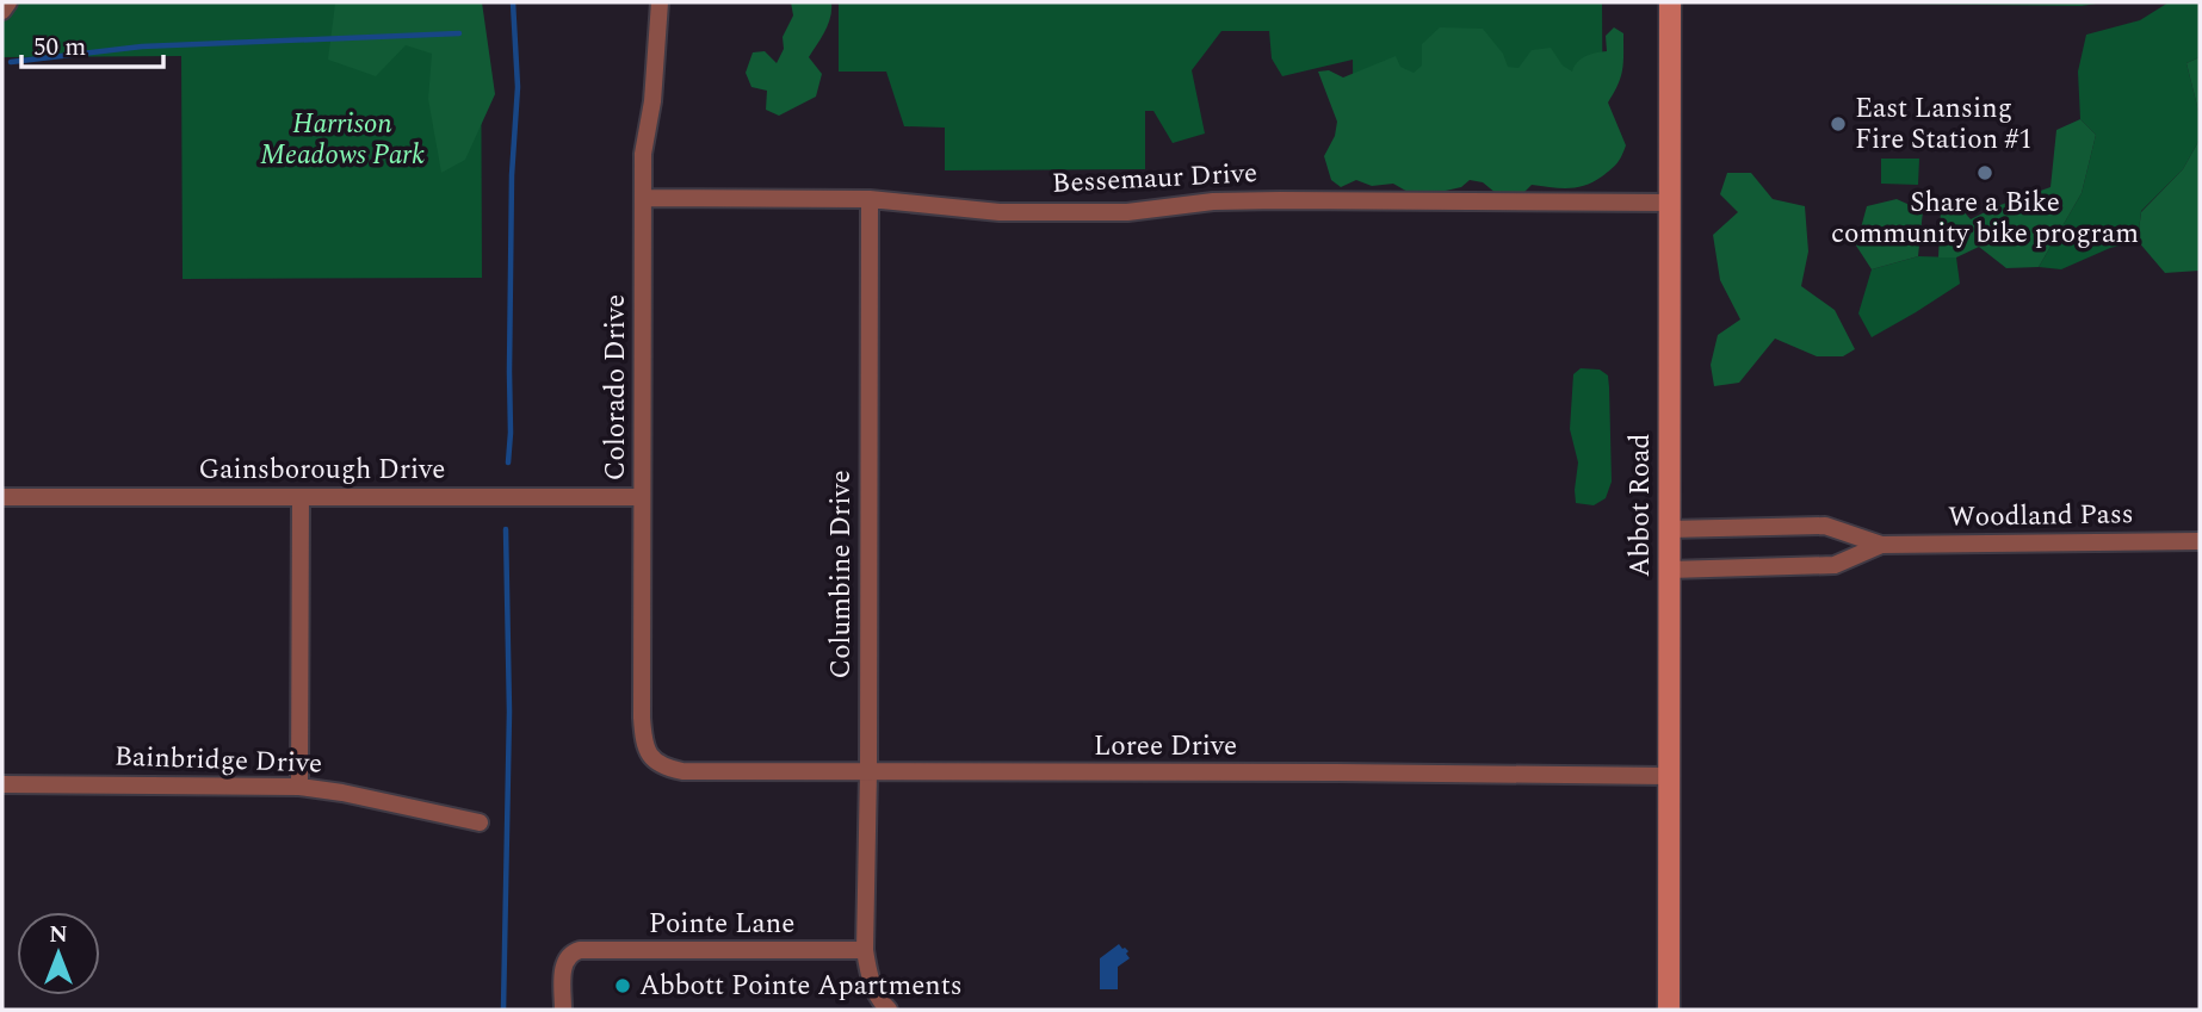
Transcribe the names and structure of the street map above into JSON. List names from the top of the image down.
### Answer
{
  "streets": {
    "main road": ["Abbot Road"],
    "street": [
      "Bessemaur Drive",
      "Colorado Drive",
      "Gainsborough Drive",
      "Woodland Pass",
      "Columbine Drive",
      "Loree Drive",
      "Bainbridge Drive",
      "Pointe Lane"
    ]
  },
  "crossings": [
    ["Bessemaur Drive", "Colorado Drive"],
    ["Bessemaur Drive", "Abbot Road"],
    ["Bessemaur Drive", "Columbine Drive"],
    ["Colorado Drive", "Gainsborough Drive"],
    ["Colorado Drive", "Loree Drive"],
    ["Abbot Road", "Woodland Pass"],
    ["Abbot Road", "Loree Drive"],
    ["Columbine Drive", "Loree Drive"],
    ["Columbine Drive", "Pointe Lane"]
  ],
  "parks": ["Harrison Meadows Park"],
  "places": ["East Lansing Fire Station #1", "Share a Bike community bike program", "Abbott Pointe Apartments"],
  "scale_bar": "50 m",
  "north": "top"
}
